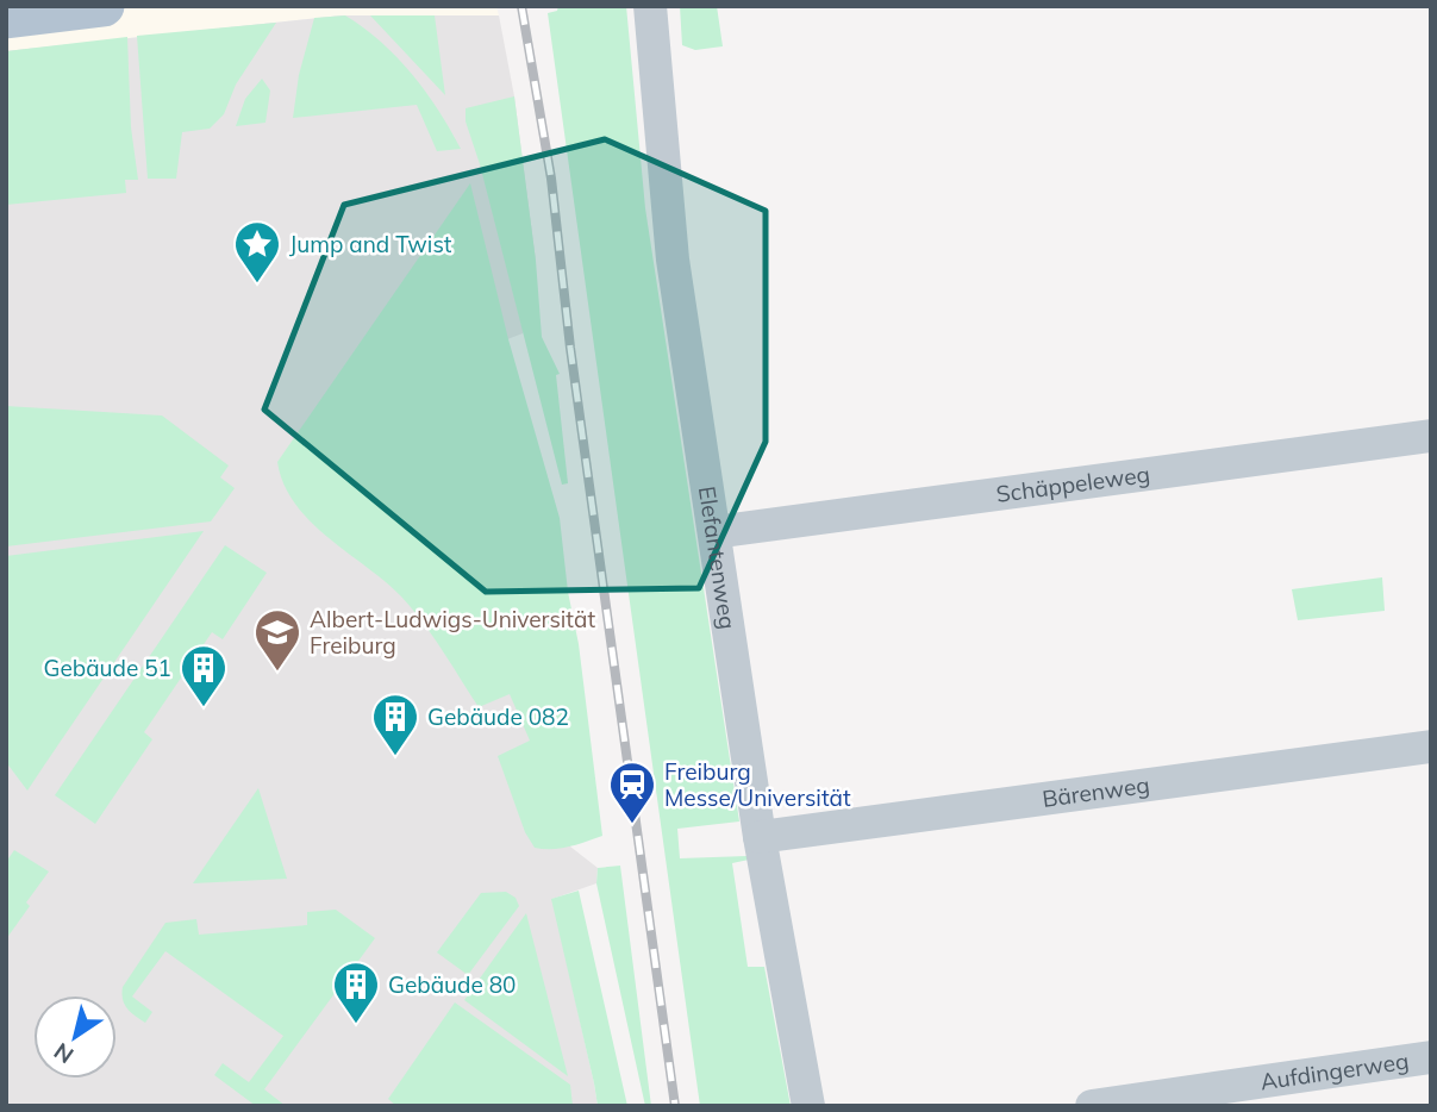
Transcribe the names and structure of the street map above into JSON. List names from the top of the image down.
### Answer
{
  "streets": {
    "street": [
      "Schäppeleweg",
      "Elefantenweg",
      "Bärenweg",
      "Aufdingerweg"
    ]
  },
  "crossings": [
    ["Schäppeleweg", "Elefantenweg"],
    ["Elefantenweg", "Bärenweg"]
  ],
  "places": {
    "place": ["Jump and Twist"],
    "school or university": ["Albert-Ludwigs-Universität Freiburg"],
    "building": ["Gebäude 51", "Gebäude 082", "Gebäude 80"],
    "station": ["Freiburg Messe/Universität"]
  },
  "north": "bottom left"
}
